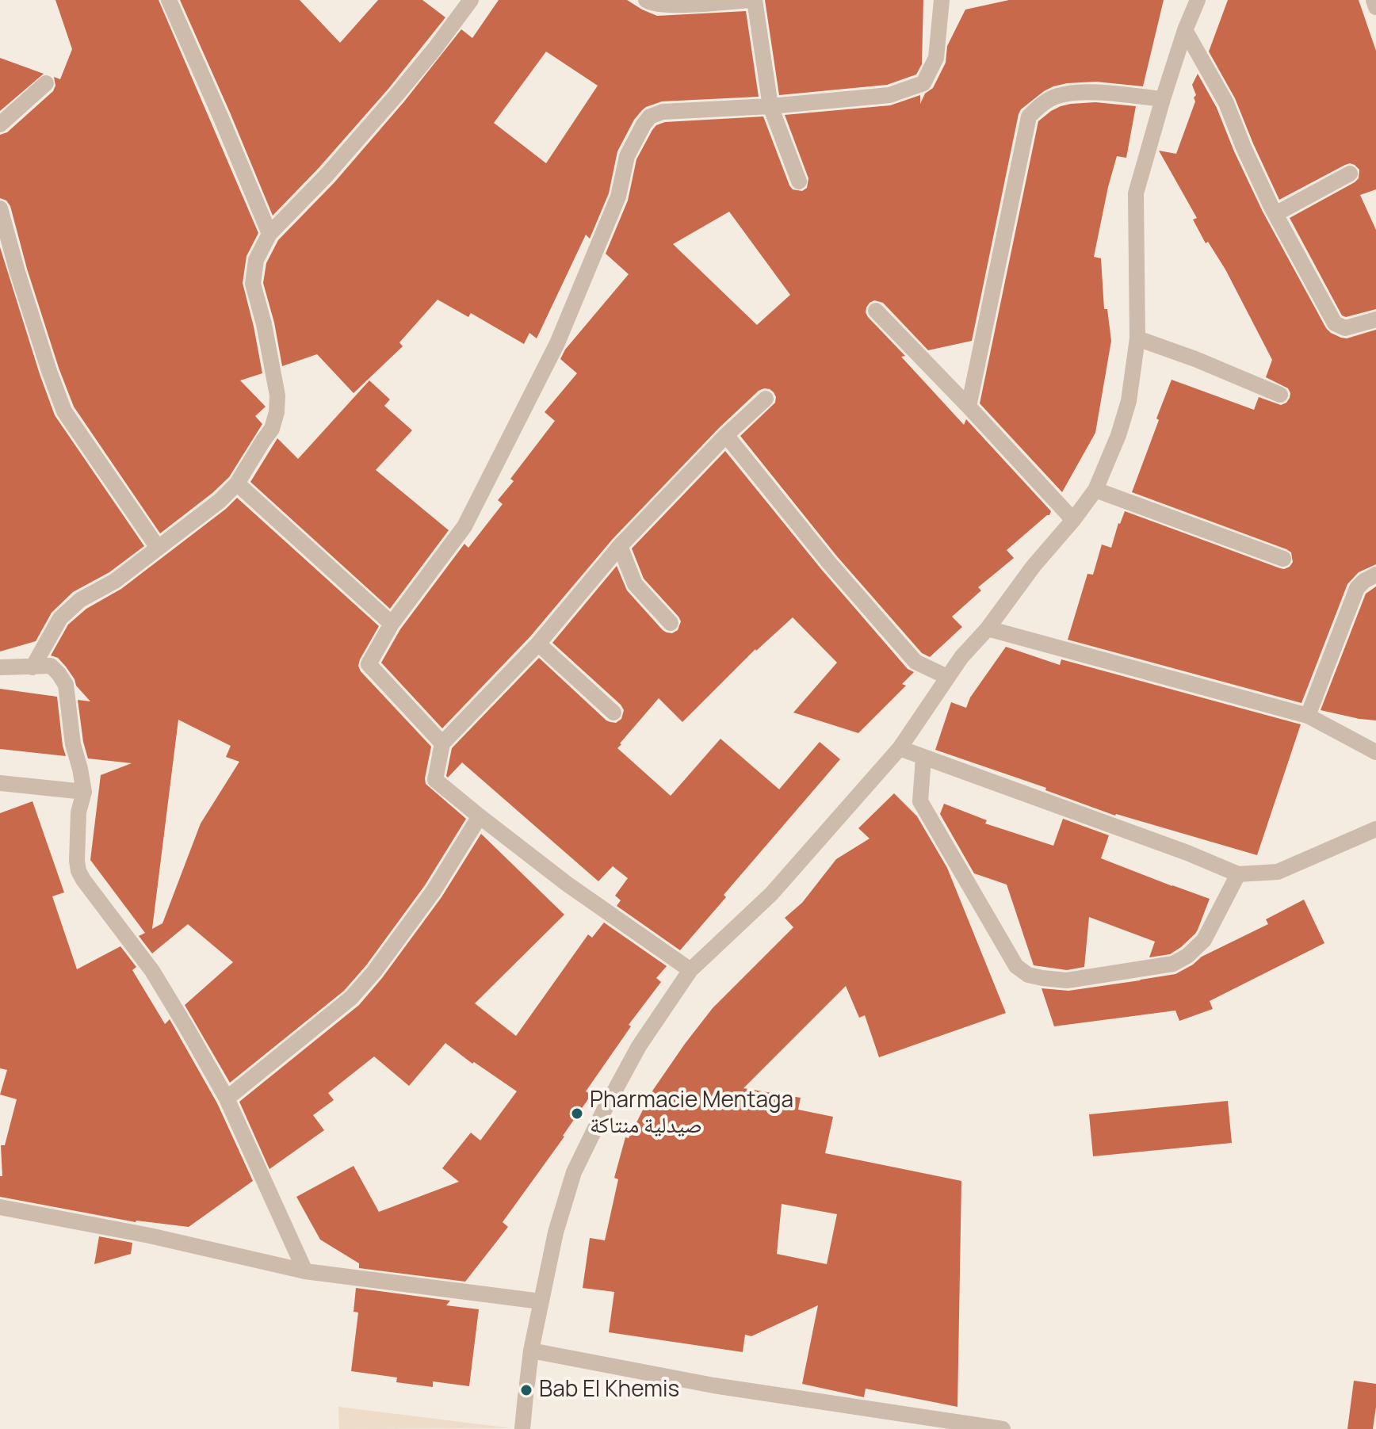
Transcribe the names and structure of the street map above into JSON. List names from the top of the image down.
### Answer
{
  "places": ["Pharmacie Mentaga صيدلية منتاكة", "Bab El Khemis"]
}
